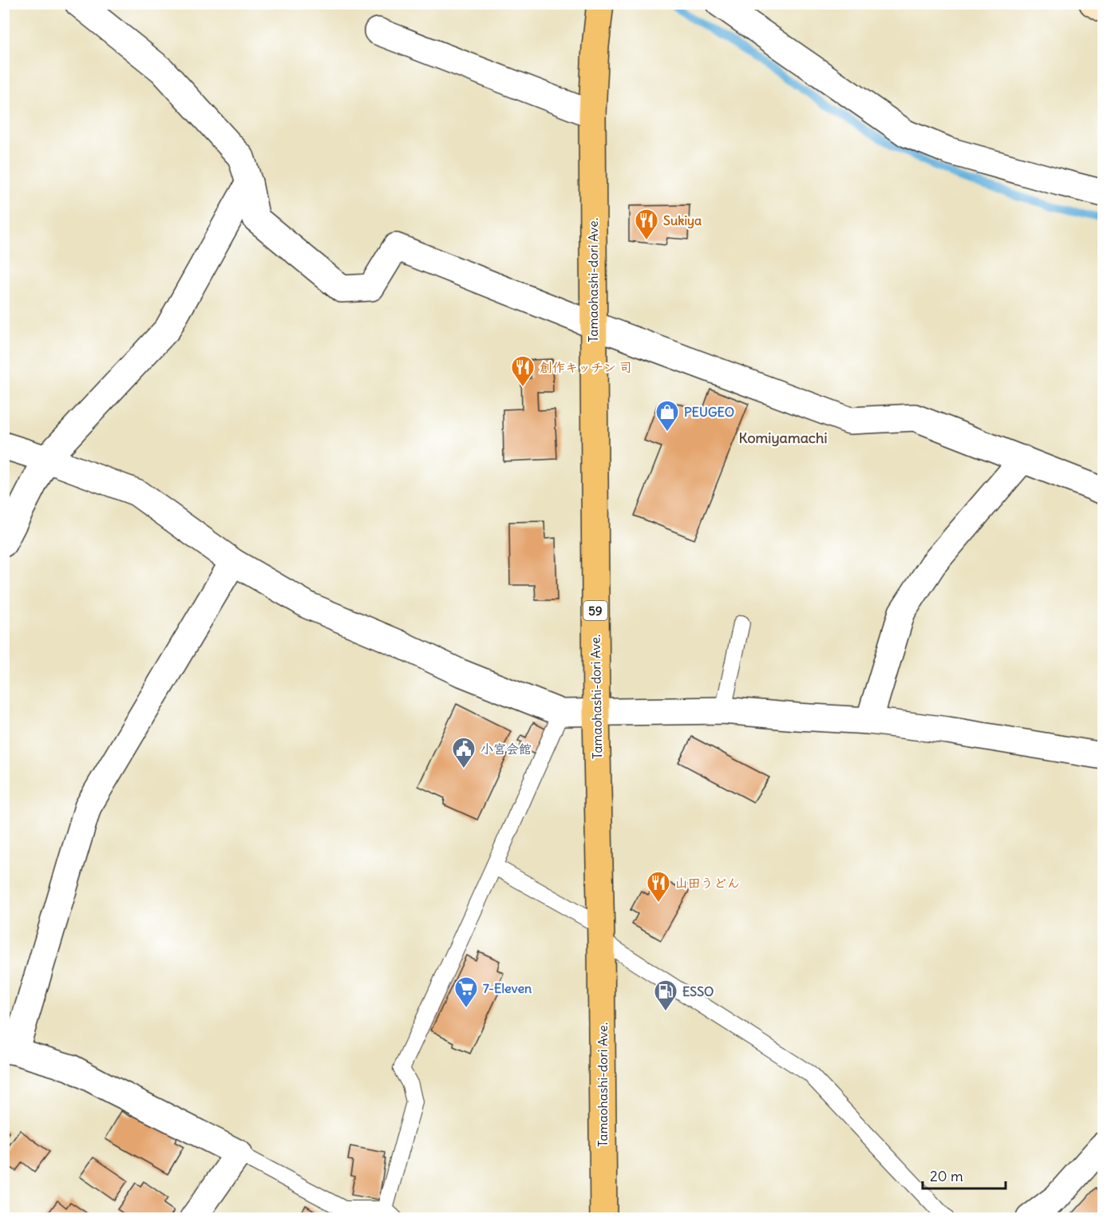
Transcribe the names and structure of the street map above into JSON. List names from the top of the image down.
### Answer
{
  "streets": {
    "main road": ["Tamaohashi-dori Ave.", "59"]
  },
  "districts": ["Komiyamachi"],
  "places": {
    "restaurant": ["Sukiya", "創作キッチン 司", "山田うどん"],
    "shop": ["PEUGEO"],
    "public building": ["小宮会館"],
    "supermarket": ["7-Eleven"],
    "fuel station": ["ESSO"]
  },
  "scale_bar": "20 m"
}
